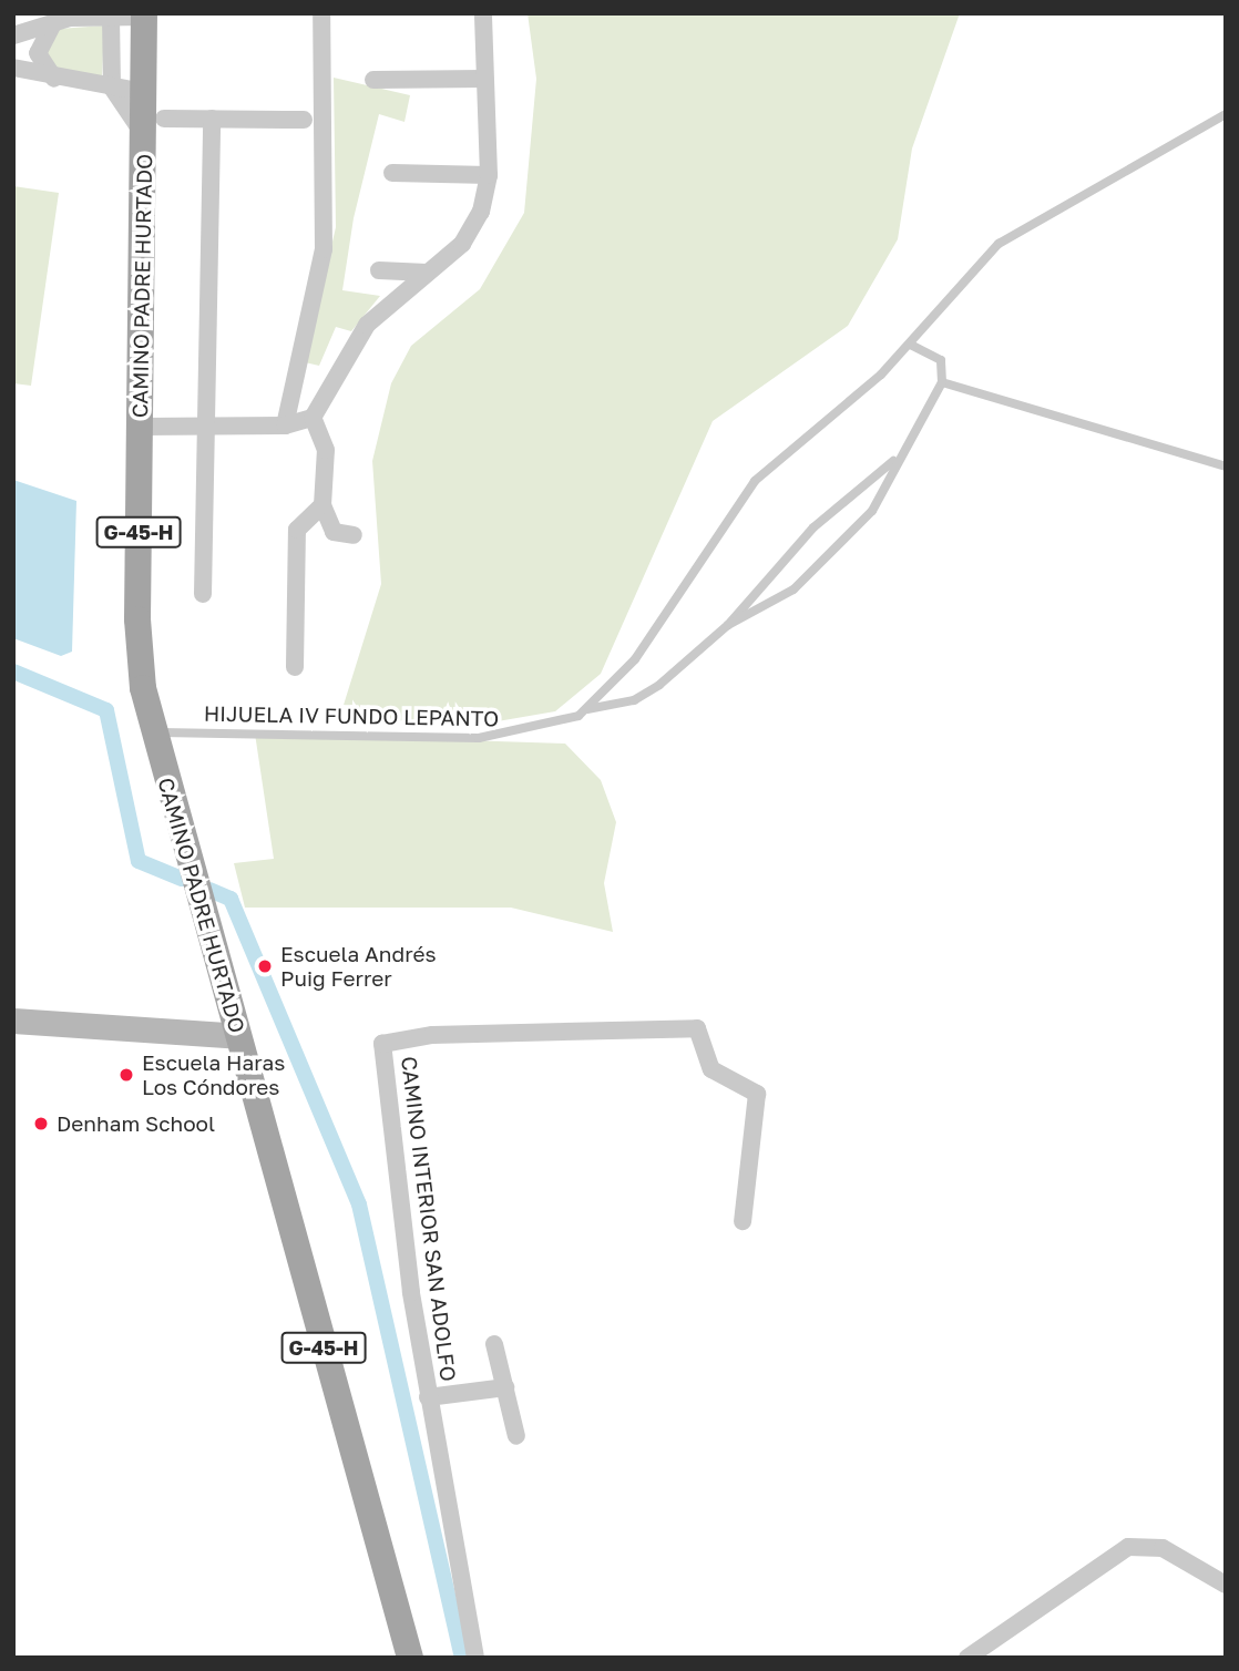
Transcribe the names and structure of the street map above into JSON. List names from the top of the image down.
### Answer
{
  "streets": {
    "main road": ["CAMINO PADRE HURTADO", "G-45-H"],
    "street": ["CAMINO INTERIOR SAN ADOLFO"],
    "lane": ["HIJUELA IV FUNDO LEPANTO"]
  },
  "crossings": [
    ["CAMINO PADRE HURTADO", "HIJUELA IV FUNDO LEPANTO"]
  ],
  "places": ["Escuela Andrés Puig Ferrer", "Escuela Haras Los Cóndores", "Denham School"]
}
